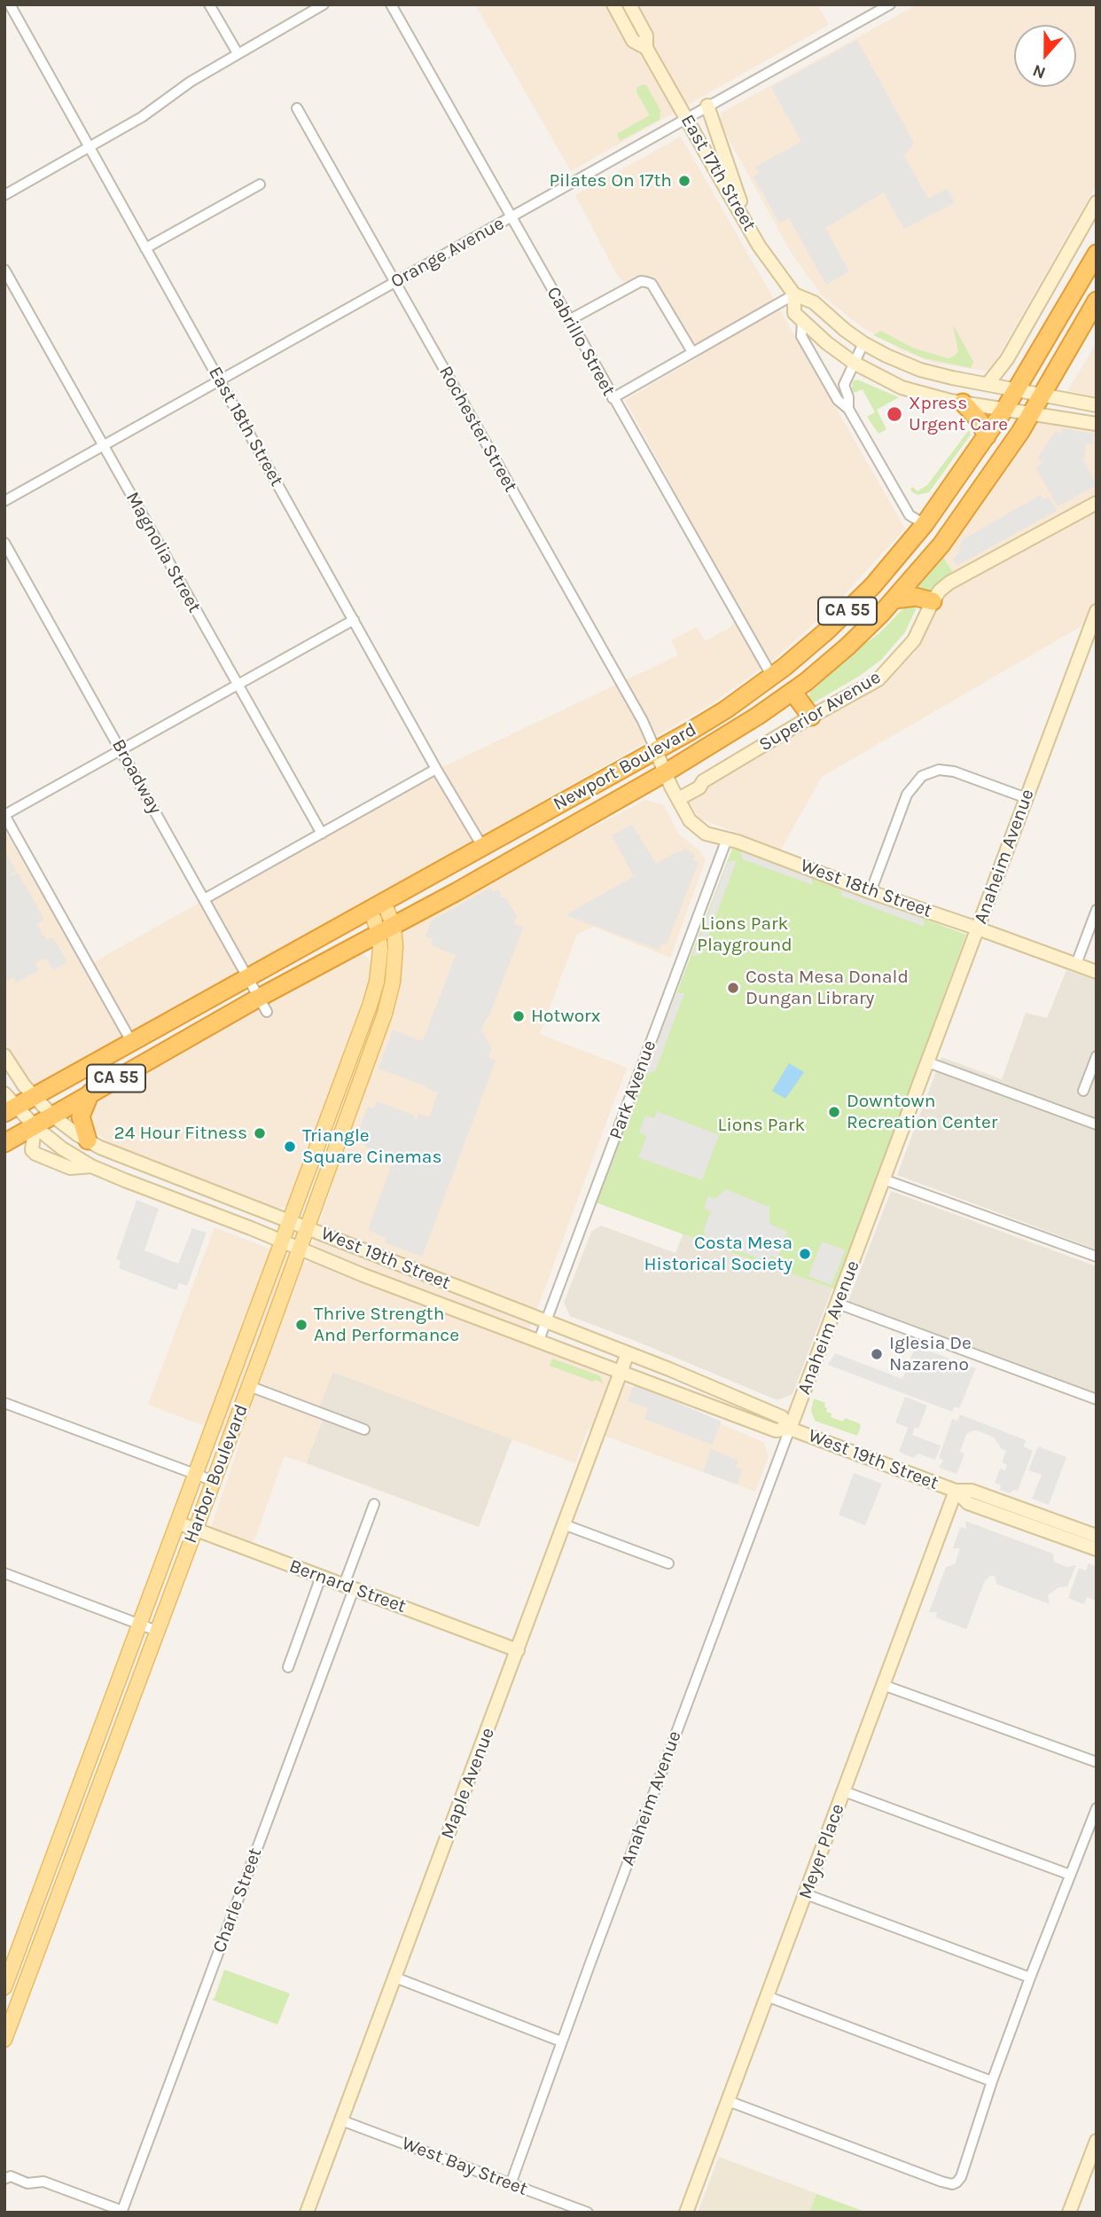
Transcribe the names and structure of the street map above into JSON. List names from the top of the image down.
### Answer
{
  "streets": {
    "highway": ["CA 55", "Newport Boulevard"],
    "main road": ["Harbor Boulevard"],
    "street": [
      "East 17th Street",
      "Orange Avenue",
      "Cabrillo Street",
      "East 18th Street",
      "Rochester Street",
      "Magnolia Street",
      "Superior Avenue",
      "Broadway",
      "Anaheim Avenue",
      "West 18th Street",
      "Park Avenue",
      "West 19th Street",
      "Bernard Street",
      "Maple Avenue",
      "Meyer Place",
      "Charle Street",
      "West Bay Street"
    ]
  },
  "crossings": [
    ["East 17th Street", "Orange Avenue"],
    ["East 17th Street", "Newport Boulevard"],
    ["Orange Avenue", "Cabrillo Street"],
    ["Orange Avenue", "East 18th Street"],
    ["Orange Avenue", "Rochester Street"],
    ["Orange Avenue", "Magnolia Street"],
    ["Cabrillo Street", "Newport Boulevard"],
    ["East 18th Street", "Newport Boulevard"],
    ["Rochester Street", "Newport Boulevard"],
    ["Rochester Street", "West 18th Street"],
    ["Superior Avenue", "West 18th Street"],
    ["Newport Boulevard", "Broadway"],
    ["Newport Boulevard", "West 18th Street"],
    ["Newport Boulevard", "West 19th Street"],
    ["Newport Boulevard", "Harbor Boulevard"],
    ["Anaheim Avenue", "West 18th Street"],
    ["Anaheim Avenue", "West 19th Street"],
    ["Anaheim Avenue", "West Bay Street"],
    ["West 18th Street", "Park Avenue"],
    ["Park Avenue", "West 19th Street"],
    ["West 19th Street", "Harbor Boulevard"],
    ["West 19th Street", "Maple Avenue"],
    ["West 19th Street", "Meyer Place"],
    ["Harbor Boulevard", "Bernard Street"],
    ["Bernard Street", "Maple Avenue"],
    ["Bernard Street", "Charle Street"],
    ["Maple Avenue", "West Bay Street"]
  ],
  "parks": ["Lions Park Playground", "Lions Park"],
  "places": [
    "Pilates On 17th",
    "Xpress Urgent Care",
    "Costa Mesa Donald Dungan Library",
    "Hotworx",
    "Downtown Recreation Center",
    "24 Hour Fitness",
    "Triangle Square Cinemas",
    "Costa Mesa Historical Society",
    "Thrive Strength And Performance",
    "Iglesia De Nazareno"
  ],
  "north": "bottom"
}
